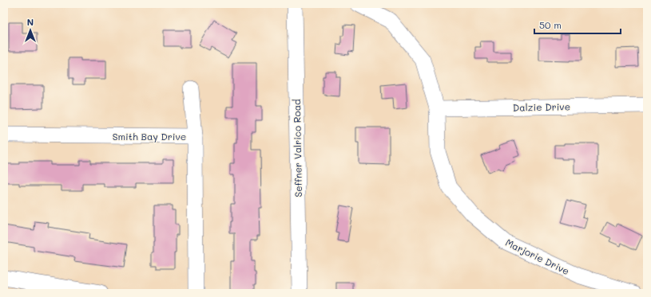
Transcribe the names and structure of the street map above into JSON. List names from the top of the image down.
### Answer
{
  "streets": {
    "street": [
      "Dalzie Drive",
      "Smith Bay Drive",
      "Seffner Valrico Road",
      "Marjorie Drive"
    ]
  },
  "crossings": [
    ["Dalzie Drive", "Marjorie Drive"]
  ],
  "scale_bar": "50 m",
  "north": "top"
}
